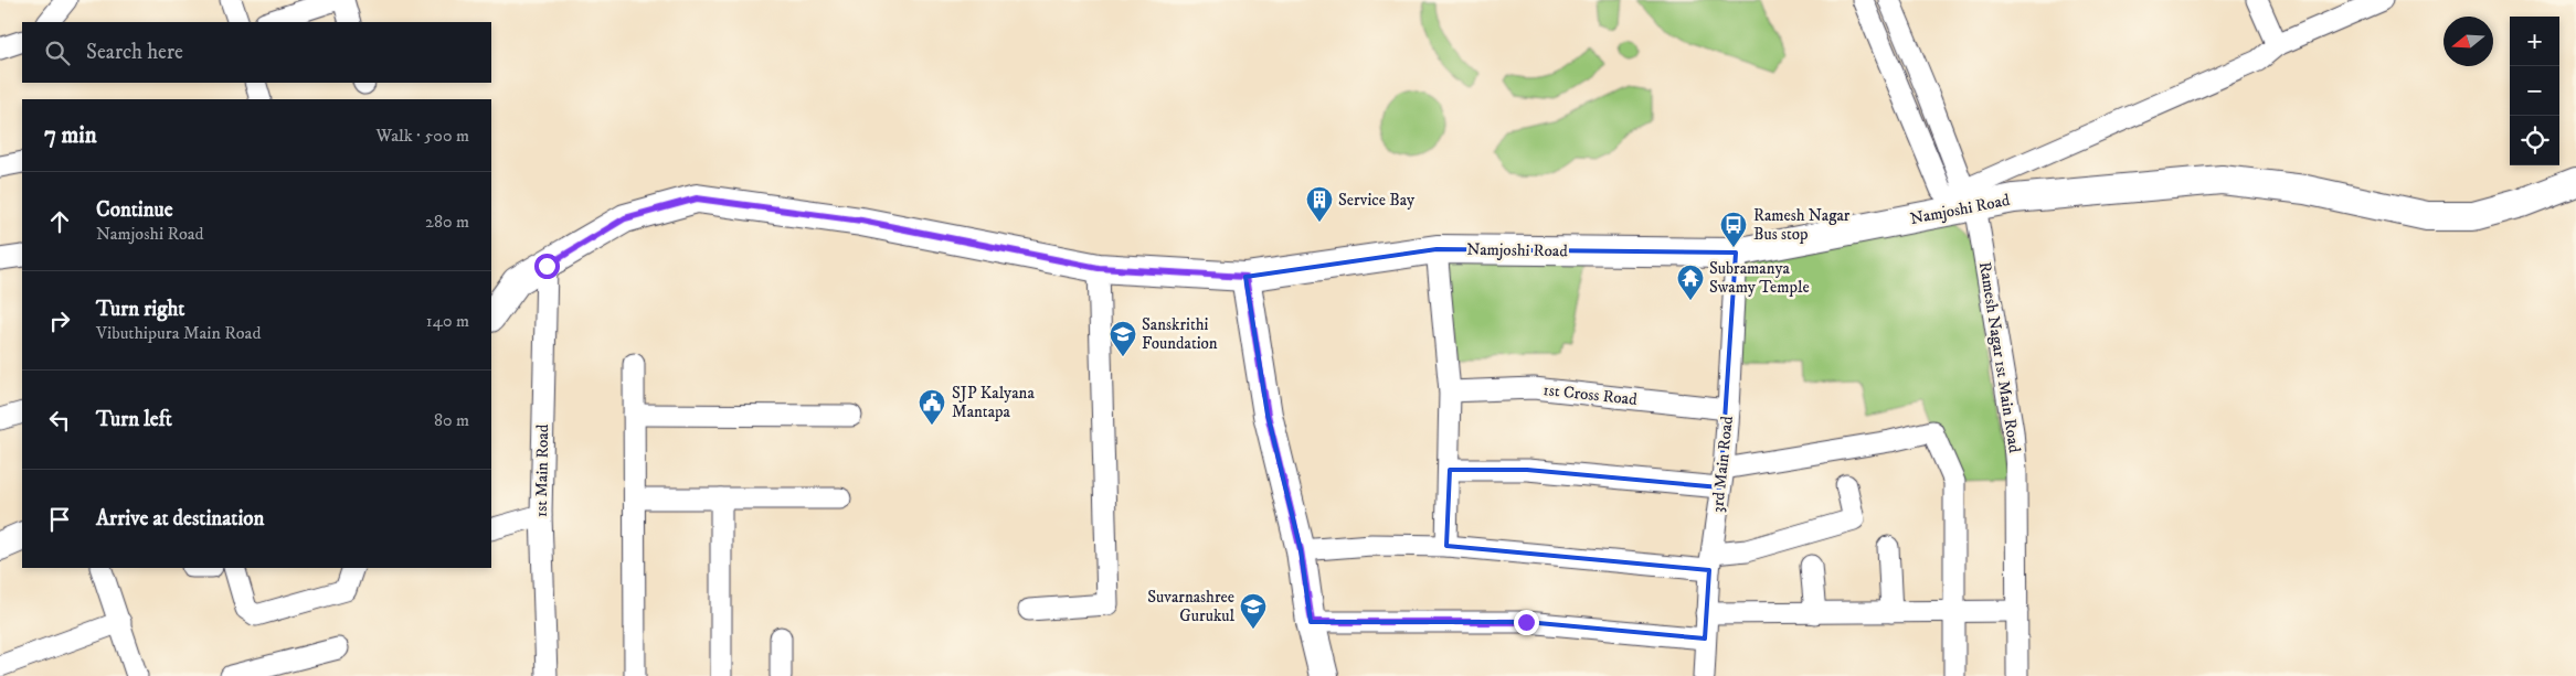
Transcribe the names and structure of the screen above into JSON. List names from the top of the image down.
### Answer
{
  "streets": {
    "main road": ["Namjoshi Road"],
    "street": [
      "Ramesh Nagar 1st Main Road",
      "1st Cross Road",
      "3rd Main Road",
      "1st Main Road"
    ]
  },
  "crossings": [
    ["Namjoshi Road", "Ramesh Nagar 1st Main Road"],
    ["Namjoshi Road", "3rd Main Road"],
    ["Namjoshi Road", "1st Main Road"],
    ["1st Cross Road", "3rd Main Road"]
  ],
  "places": {
    "building": ["Service Bay"],
    "bus stop": ["Ramesh Nagar Bus stop"],
    "temple": ["Subramanya Swamy Temple"],
    "school or university": ["Sanskrithi Foundation", "Suvarnashree Gurukul"],
    "public building": ["SJP Kalyana Mantapa"]
  },
  "north": "left",
  "page": {
    "map_buttons": ["+", "−"],
    "search": "Search here",
    "heading": ["7 min", "Walk · 500 m"],
    "list": [
      ["Continue", "Namjoshi Road", "280 m"],
      ["Turn right", "Vibuthipura Main Road", "140 m"],
      ["Turn left", "80 m"],
      "Arrive at destination"
    ]
  }
}
